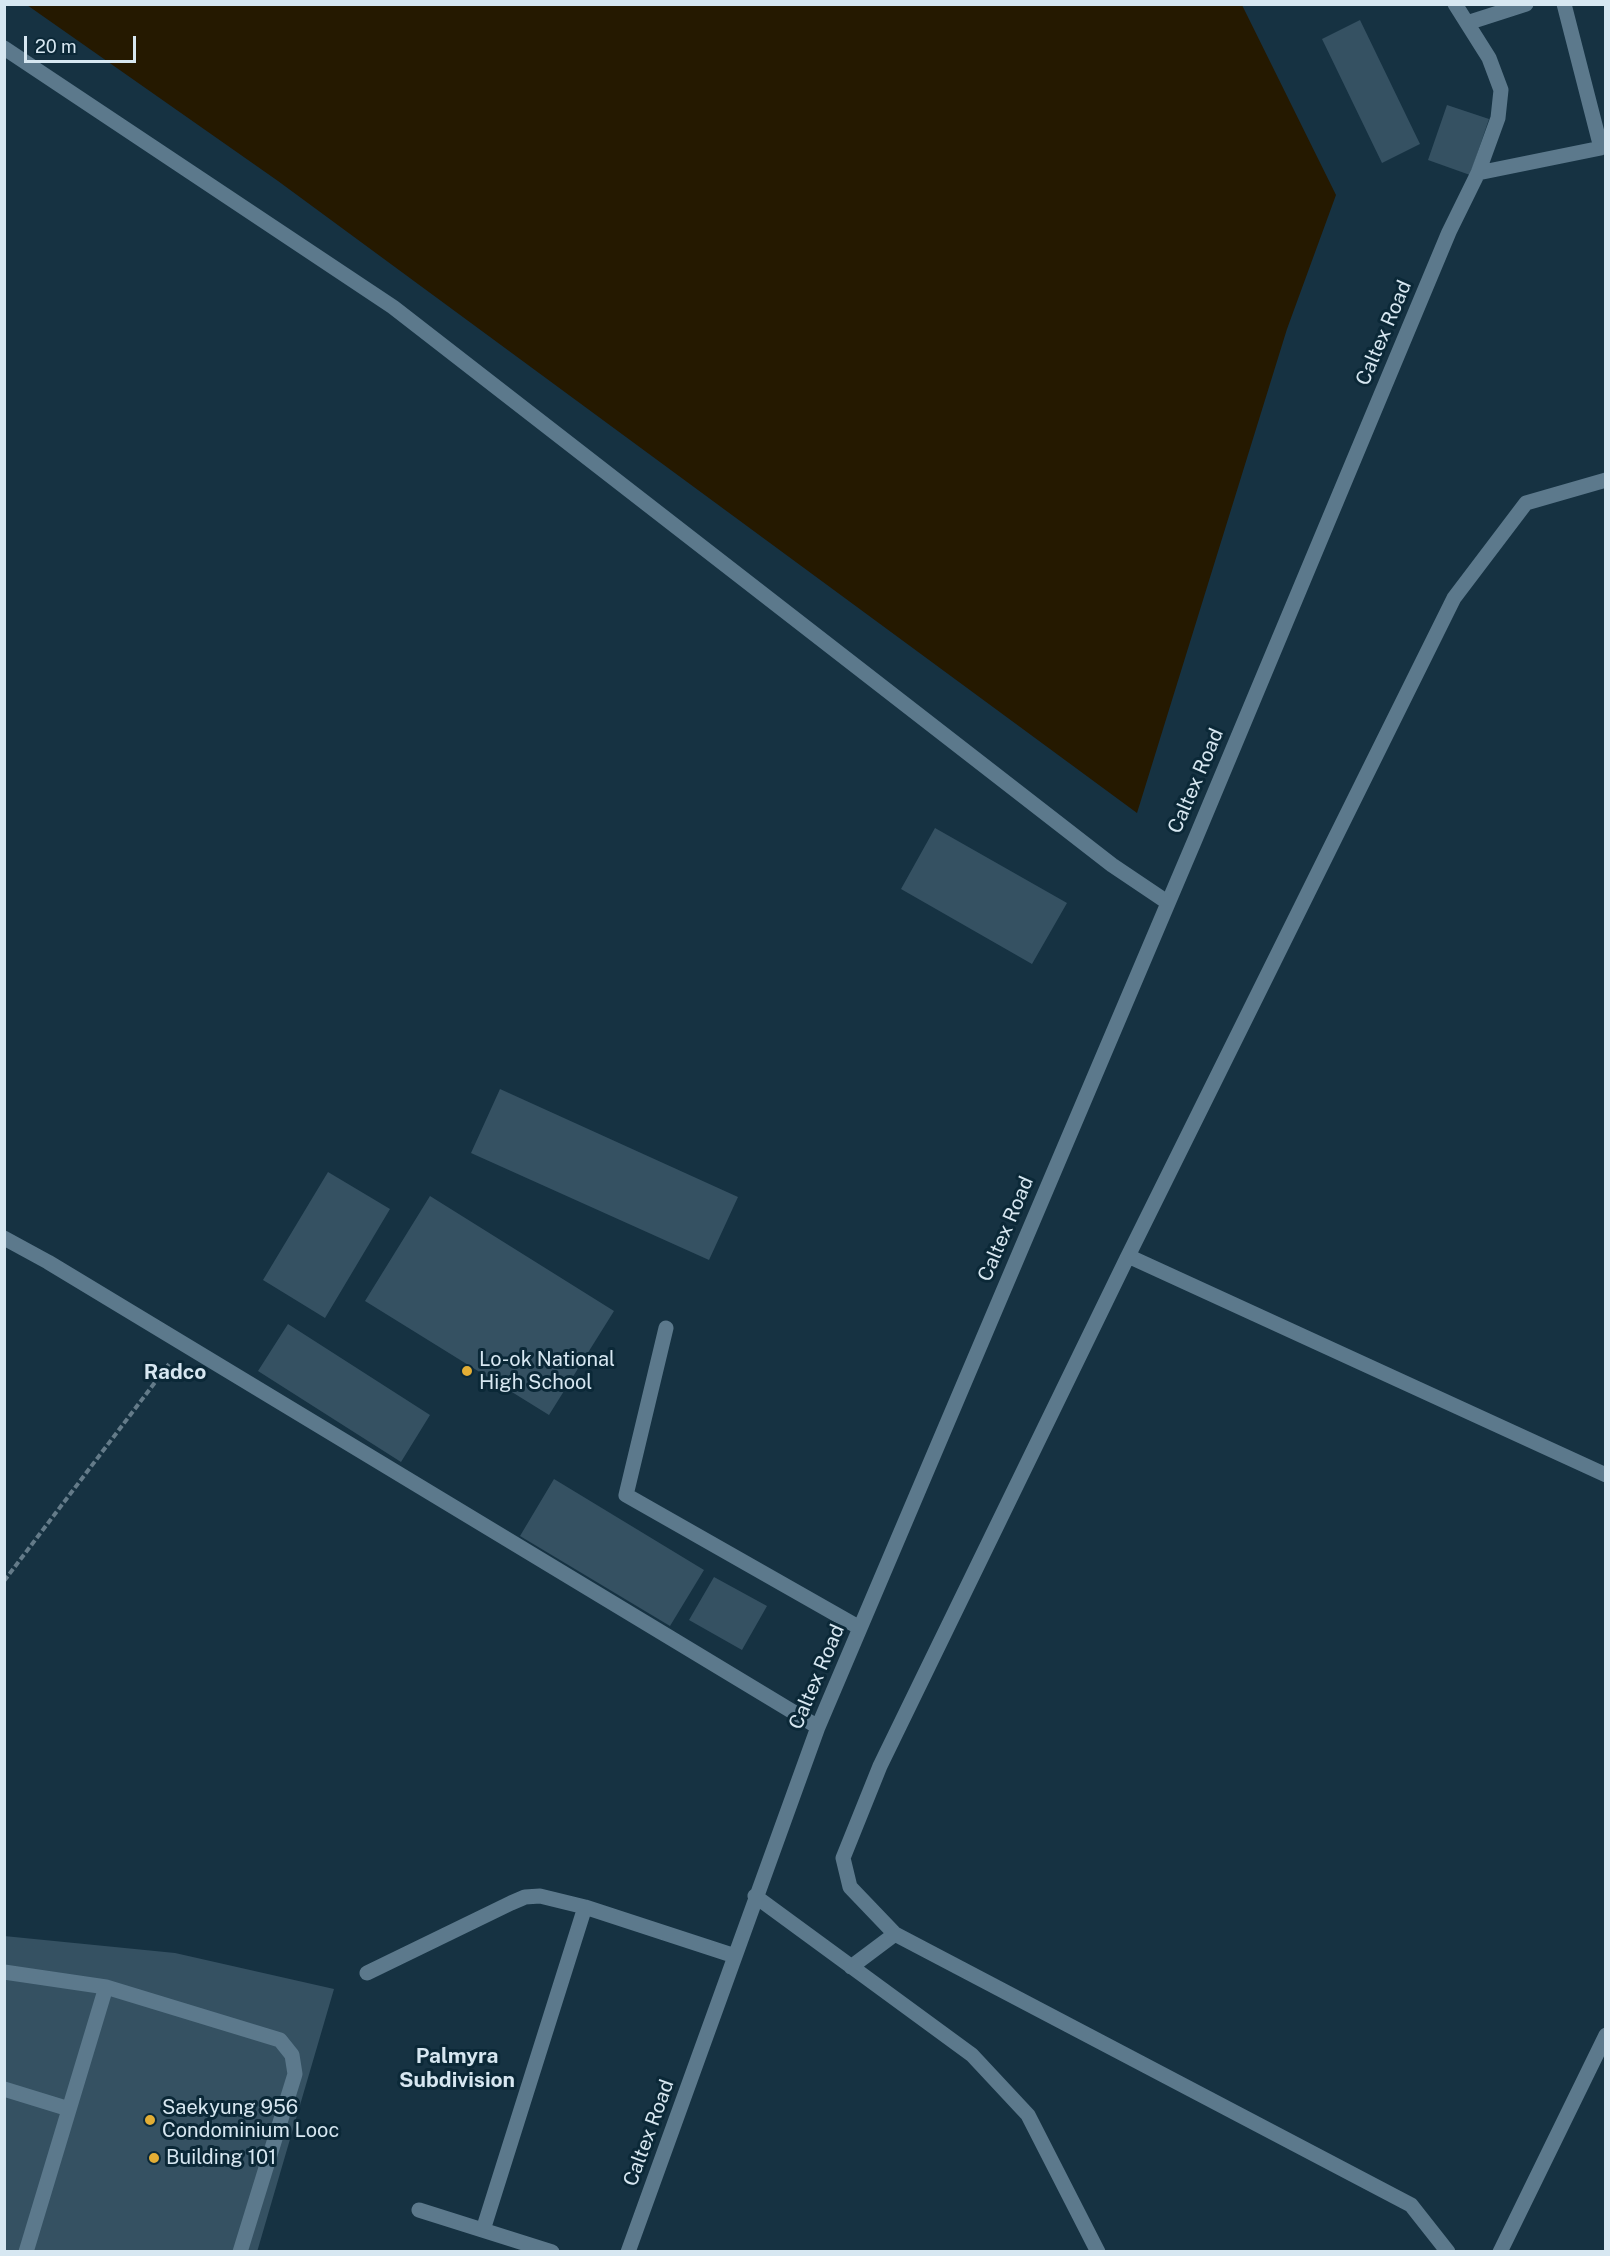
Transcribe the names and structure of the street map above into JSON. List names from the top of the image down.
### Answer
{
  "streets": {
    "street": ["Caltex Road"]
  },
  "districts": ["Radco", "Palmyra Subdivision"],
  "places": ["Lo-ok National High School", "Saekyung 956 Condominium Looc", "Building 101"],
  "scale_bar": "20 m"
}
